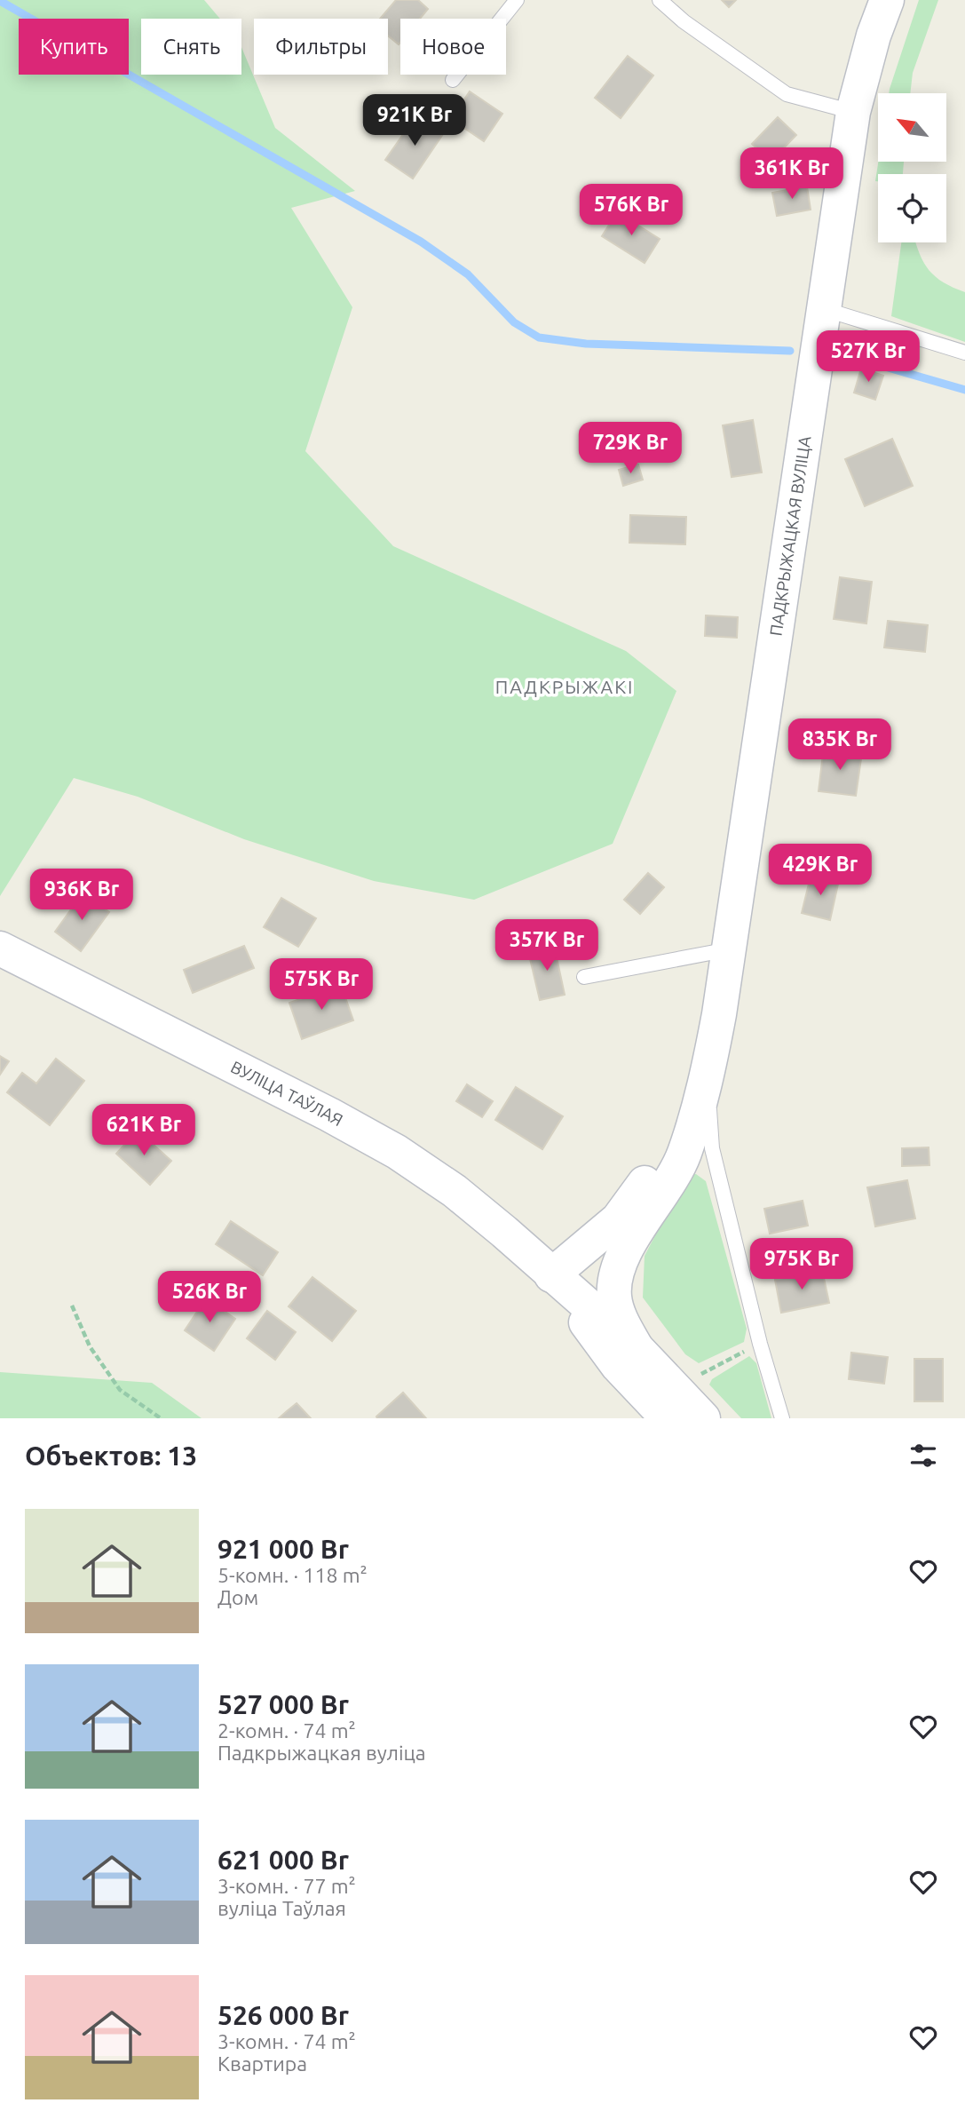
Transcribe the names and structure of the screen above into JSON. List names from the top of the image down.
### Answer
{
  "streets": {
    "main road": ["ПАДКРЫЖАЦКАЯ ВУЛІЦА", "ВУЛІЦА ТАЎЛАЯ"]
  },
  "districts": ["ПАДКРЫЖАКІ"],
  "north": "top left",
  "page": {
    "chip": [
      "Купить",
      "Снять",
      "Фильтры",
      "Новое"
    ],
    "price": [
      "921K Br",
      "361K Br",
      "576K Br",
      "527K Br",
      "729K Br",
      "835K Br",
      "429K Br",
      "936K Br",
      "357K Br",
      "575K Br",
      "621K Br",
      "975K Br",
      "526K Br"
    ],
    "heading": "Объектов: 13",
    "list": [
      {
        "name": "921 000 Br",
        "note": "5-комн. · 118 m² · Дом"
      },
      {
        "name": "527 000 Br",
        "note": "2-комн. · 74 m² · Падкрыжацкая вуліца"
      },
      {
        "name": "621 000 Br",
        "note": "3-комн. · 77 m² · вуліца Таўлая"
      },
      {
        "name": "526 000 Br",
        "note": "3-комн. · 74 m² · Квартира"
      }
    ]
  }
}
